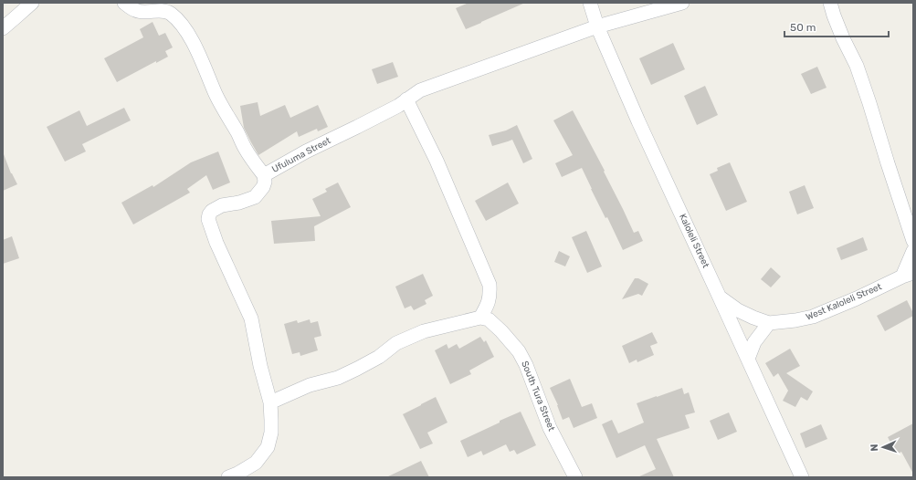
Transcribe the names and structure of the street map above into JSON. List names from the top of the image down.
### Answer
{
  "streets": {
    "street": [
      "Ufuluma Street",
      "Kaloleli Street",
      "West Kaloleli Street",
      "South Tura Street"
    ]
  },
  "crossings": [
    ["Ufuluma Street", "Kaloleli Street"]
  ],
  "scale_bar": "50 m",
  "north": "left"
}
